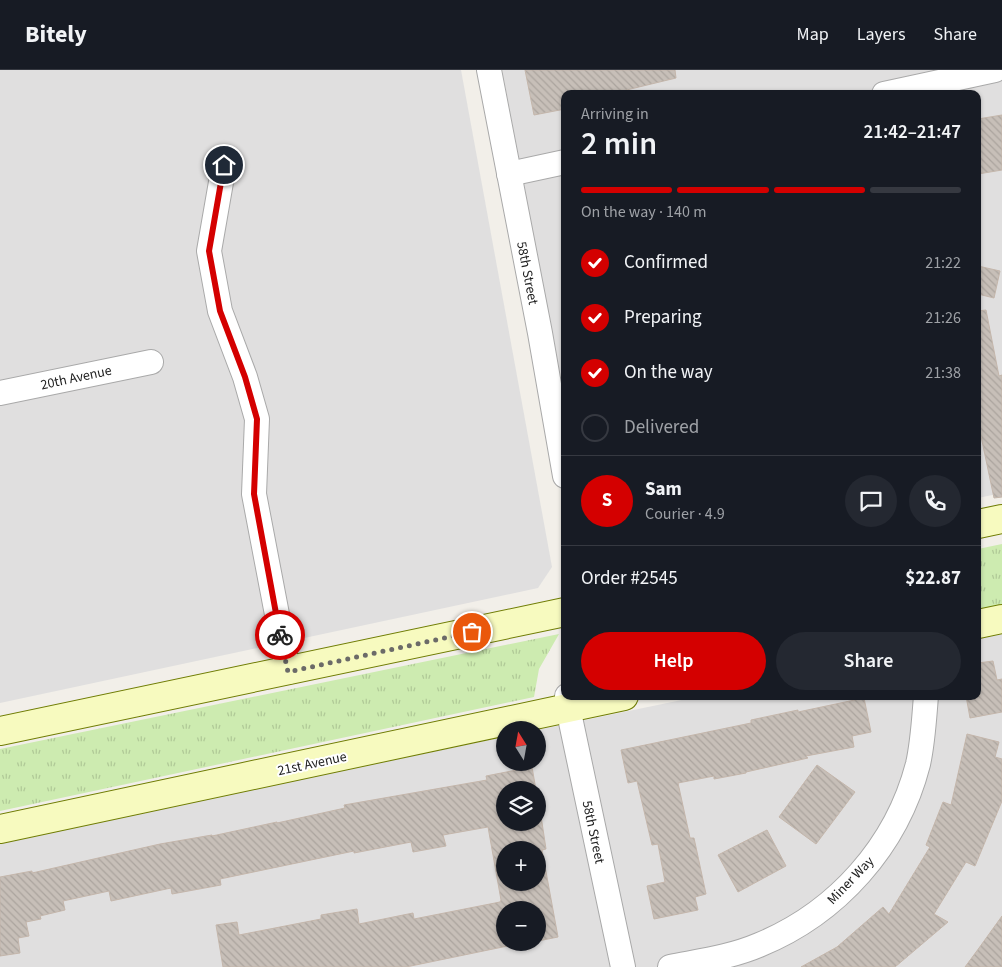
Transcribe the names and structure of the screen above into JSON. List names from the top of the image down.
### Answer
{
  "streets": {
    "street": [
      "58th Street",
      "20th Avenue",
      "21st Avenue",
      "Miner Way"
    ]
  },
  "crossings": [
    ["58th Street", "21st Avenue"]
  ],
  "north": "top",
  "page": {
    "header": "Bitely",
    "nav": ["Map", "Layers", "Share"],
    "heading": ["2 min", "Arriving in", "21:42–21:47"],
    "panel": [
      "Sam",
      "Courier · 4.9",
      "Order #2545",
      "$22.87"
    ],
    "bar": "On the way · 140 m",
    "list": [
      ["Confirmed", "21:22"],
      ["Preparing", "21:26"],
      ["On the way", "21:38"],
      "Delivered"
    ],
    "round": "S",
    "buttons": ["Help", "Share"],
    "map_buttons": ["+", "−"]
  }
}
